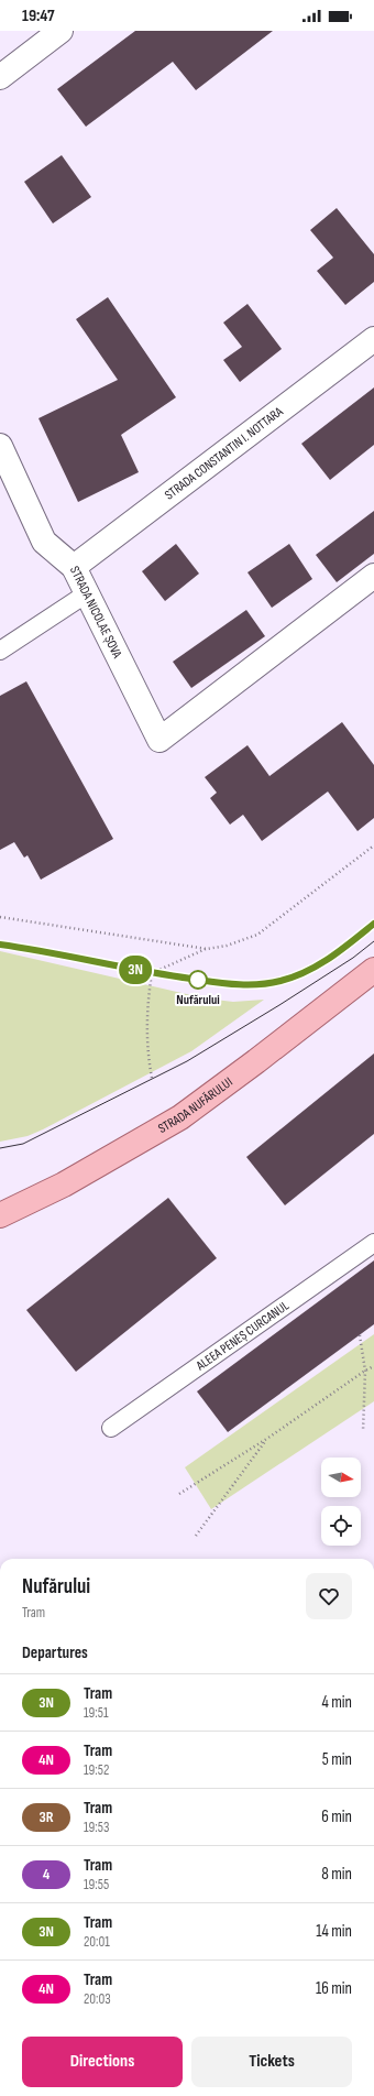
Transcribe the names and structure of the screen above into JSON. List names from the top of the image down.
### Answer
{
  "streets": {
    "main road": ["STRADA NUFĂRULUI"],
    "street": ["STRADA CONSTANTIN I. NOTTARA", "STRADA NICOLAE ȘOVA"],
    "lane": ["ALEEA PENEȘ CURCANUL"]
  },
  "crossings": [
    ["STRADA CONSTANTIN I. NOTTARA", "STRADA NICOLAE ȘOVA"]
  ],
  "places": ["Nufărului"],
  "lines": ["tram line 3N"],
  "north": "right",
  "page": {
    "status": "19:47",
    "on_map": "3N",
    "heading": [
      ["Nufărului", "Tram"],
      "Departures"
    ],
    "list": [
      {
        "mark": "3N",
        "name": "Tram",
        "note": "19:51",
        "value": "4 min"
      },
      {
        "mark": "4N",
        "name": "Tram",
        "note": "19:52",
        "value": "5 min"
      },
      {
        "mark": "3R",
        "name": "Tram",
        "note": "19:53",
        "value": "6 min"
      },
      {
        "mark": "4",
        "name": "Tram",
        "note": "19:55",
        "value": "8 min"
      },
      {
        "mark": "3N",
        "name": "Tram",
        "note": "20:01",
        "value": "14 min"
      },
      {
        "mark": "4N",
        "name": "Tram",
        "note": "20:03",
        "value": "16 min"
      }
    ],
    "buttons": ["Directions", "Tickets"]
  }
}
